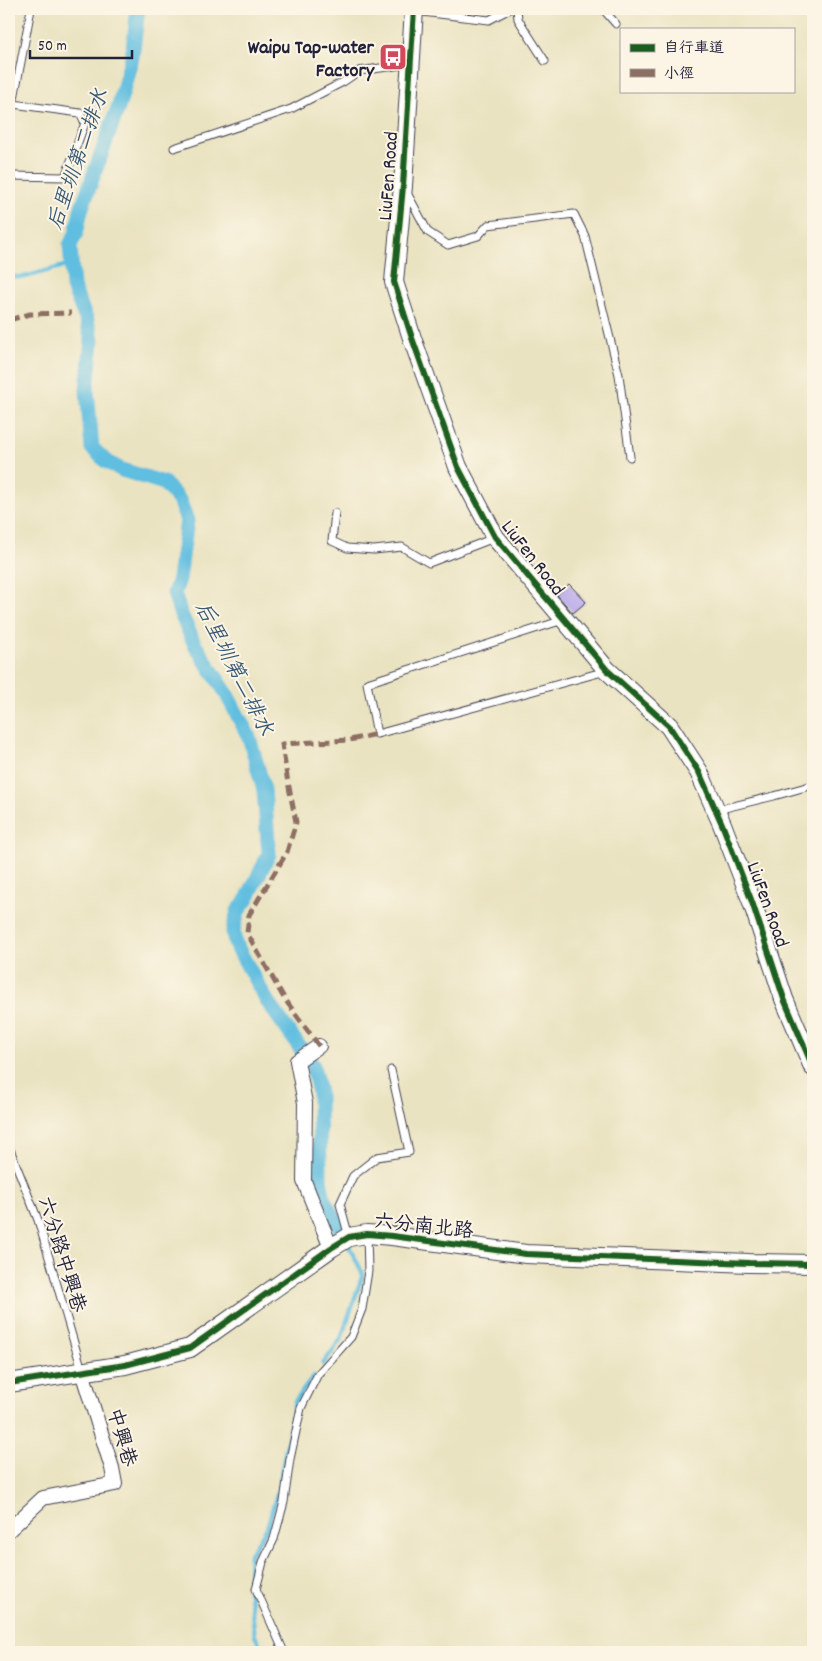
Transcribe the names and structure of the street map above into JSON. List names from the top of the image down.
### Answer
{
  "streets": {
    "street": ["LiuFen Road", "六分南北路", "中興巷"],
    "lane": ["六分路中興巷"]
  },
  "crossings": [
    ["六分南北路", "六分路中興巷"],
    ["六分南北路", "中興巷"],
    ["六分路中興巷", "中興巷"]
  ],
  "water": ["后里圳第二排水"],
  "places": {
    "bus stop": ["Waipu Tap-water Factory"]
  },
  "legend": ["自行車道", "小徑"],
  "scale_bar": "50 m"
}
